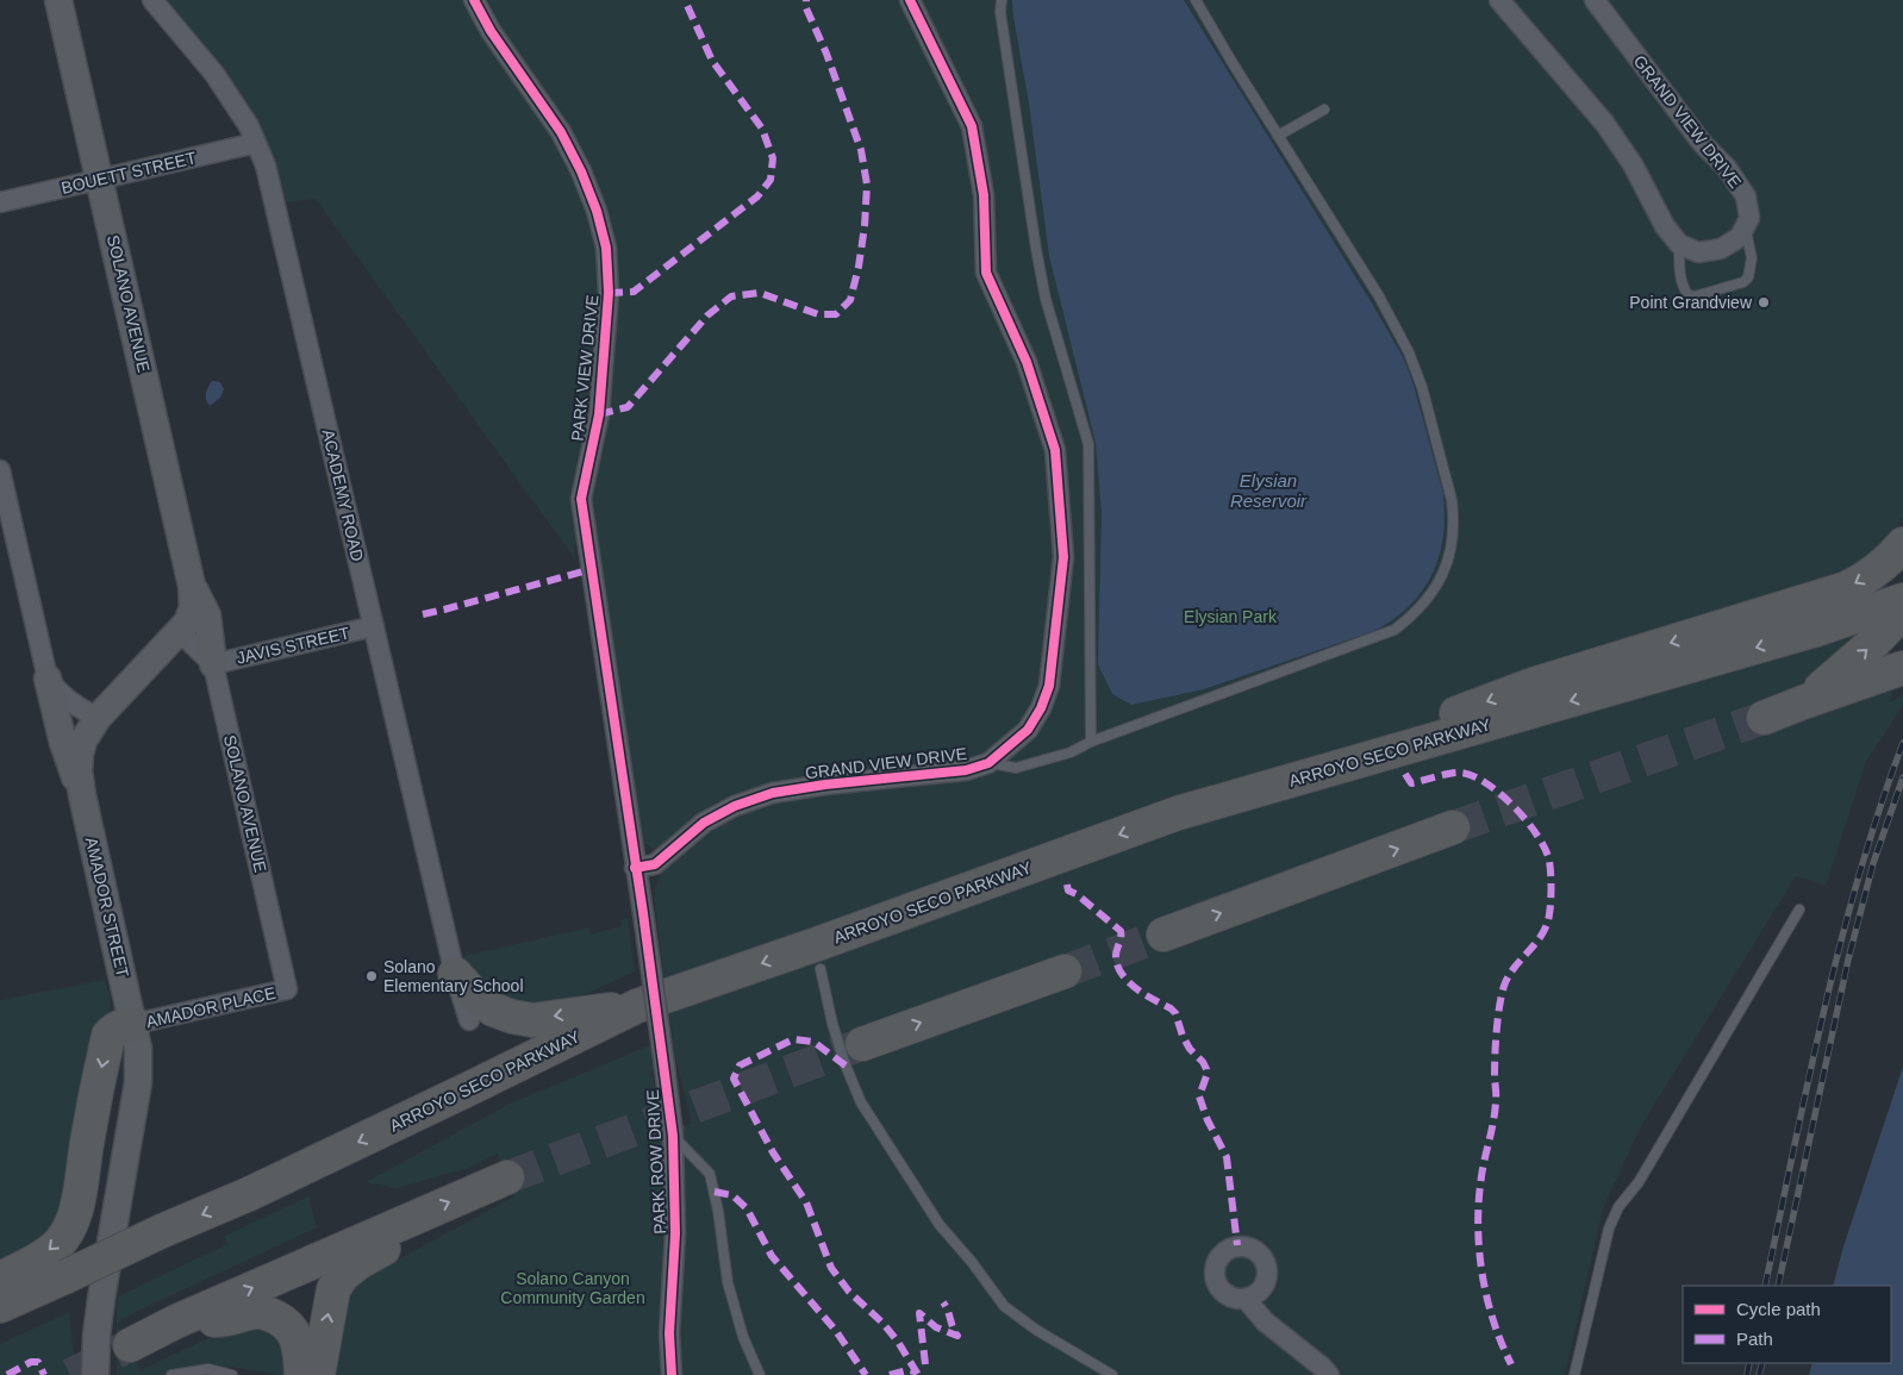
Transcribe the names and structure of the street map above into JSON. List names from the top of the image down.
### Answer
{
  "streets": {
    "highway": ["ARROYO SECO PARKWAY"],
    "main road": ["SOLANO AVENUE", "AMADOR STREET"],
    "street": [
      "GRAND VIEW DRIVE",
      "BOUETT STREET",
      "PARK VIEW DRIVE",
      "ACADEMY ROAD",
      "JAVIS STREET",
      "AMADOR PLACE",
      "PARK ROW DRIVE"
    ]
  },
  "crossings": [
    ["GRAND VIEW DRIVE", "PARK VIEW DRIVE"],
    ["BOUETT STREET", "SOLANO AVENUE"],
    ["BOUETT STREET", "ACADEMY ROAD"],
    ["SOLANO AVENUE", "JAVIS STREET"],
    ["SOLANO AVENUE", "AMADOR STREET"],
    ["SOLANO AVENUE", "AMADOR PLACE"],
    ["PARK VIEW DRIVE", "PARK ROW DRIVE"],
    ["ACADEMY ROAD", "JAVIS STREET"],
    ["AMADOR STREET", "AMADOR PLACE"]
  ],
  "water": ["Elysian Reservoir"],
  "parks": ["Elysian Park", "Solano Canyon Community Garden"],
  "places": ["Point Grandview", "Solano Elementary School"],
  "legend": ["Cycle path", "Path"]
}
